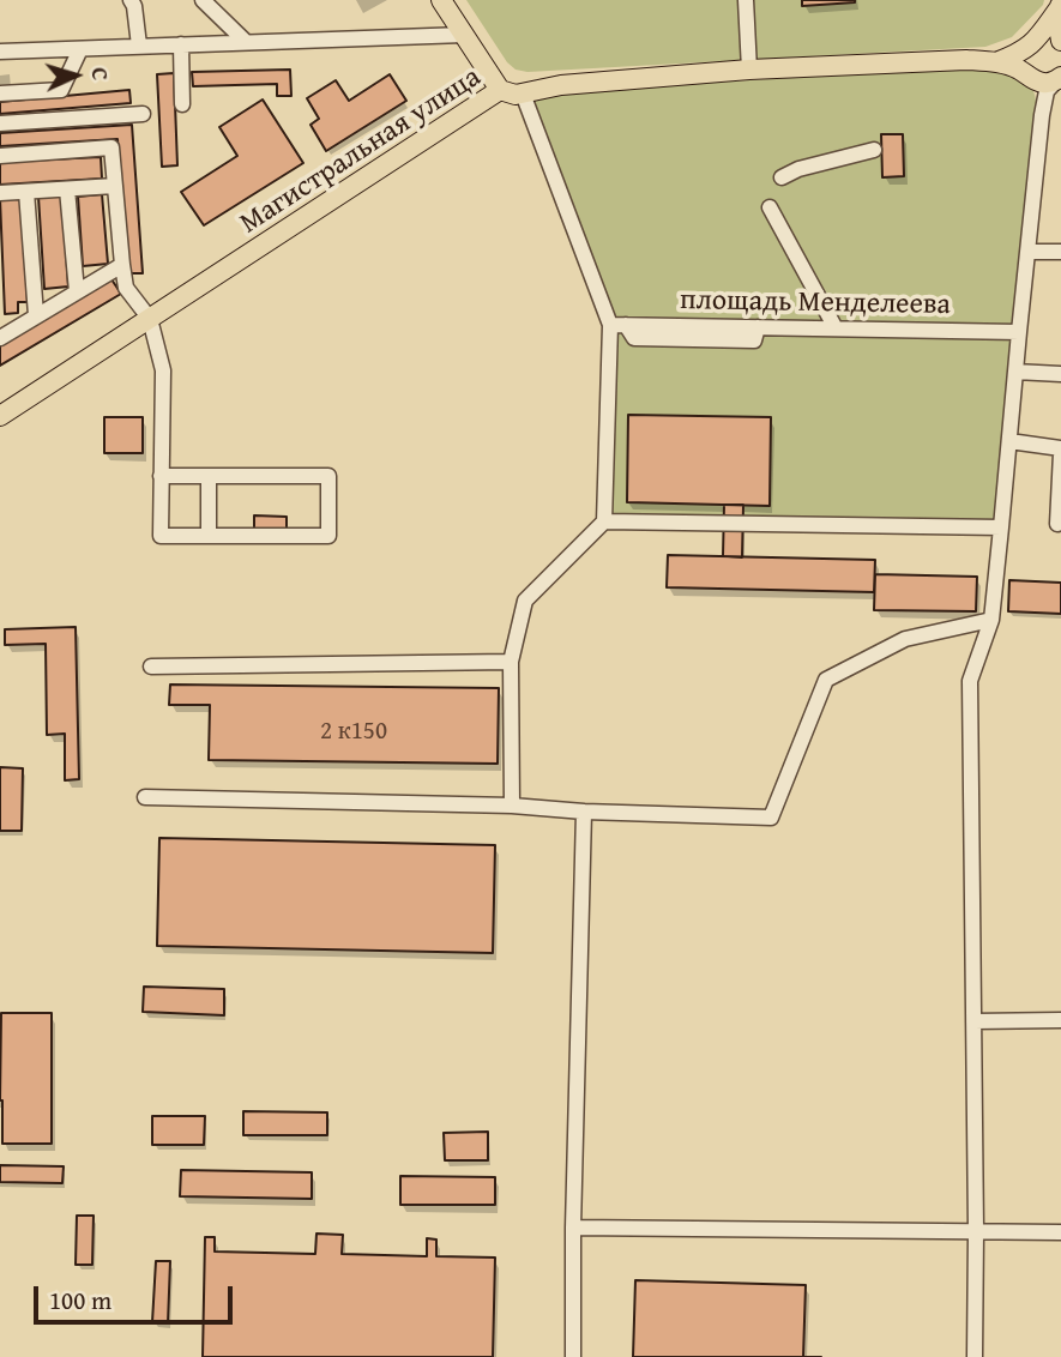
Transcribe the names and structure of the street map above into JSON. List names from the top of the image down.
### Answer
{
  "streets": {
    "main road": ["Магистральная улица"],
    "street": ["площадь Менделеева"]
  },
  "house_numbers": ["2 к150"],
  "scale_bar": "100 m",
  "north": "right"
}
